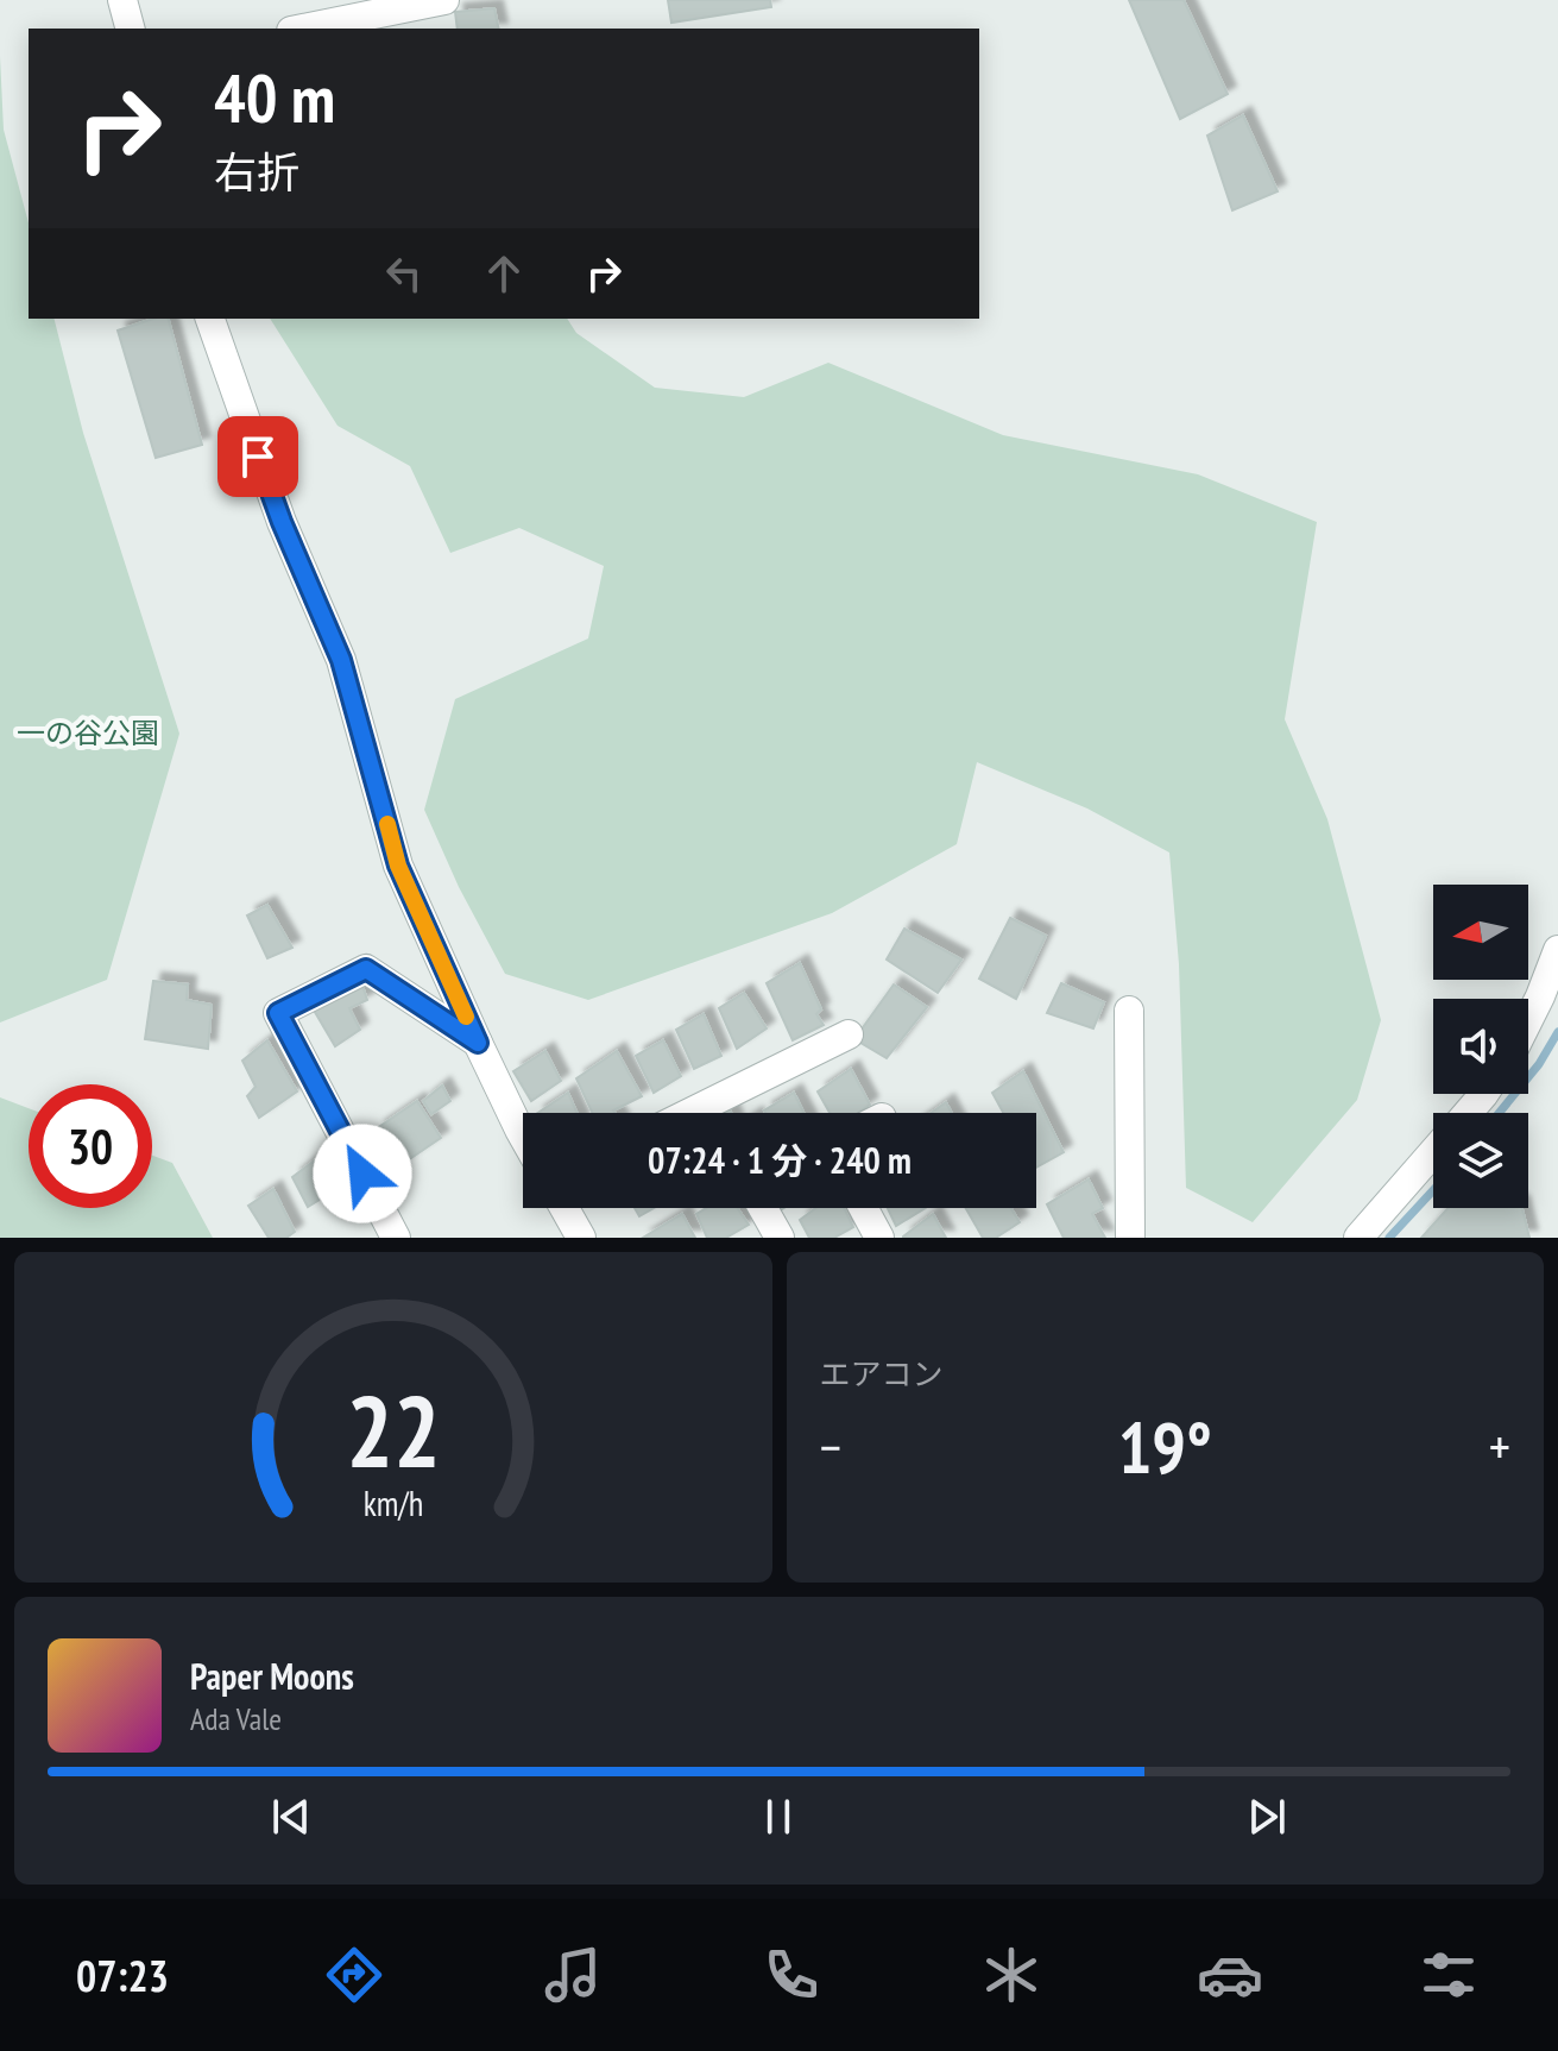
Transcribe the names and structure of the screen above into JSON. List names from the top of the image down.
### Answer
{
  "parks": ["一の谷公園"],
  "north": "left",
  "page": {
    "turn": ["40 m", "右折"],
    "limit": "30",
    "trip": "07:24 · 1 分 · 240 m",
    "tile": "エアコン",
    "heat": ["−", "19°", "+"],
    "song": ["Paper Moons", "Ada Vale"],
    "tabs": "07:23",
    "gauge": ["22", "km/h"]
  }
}
